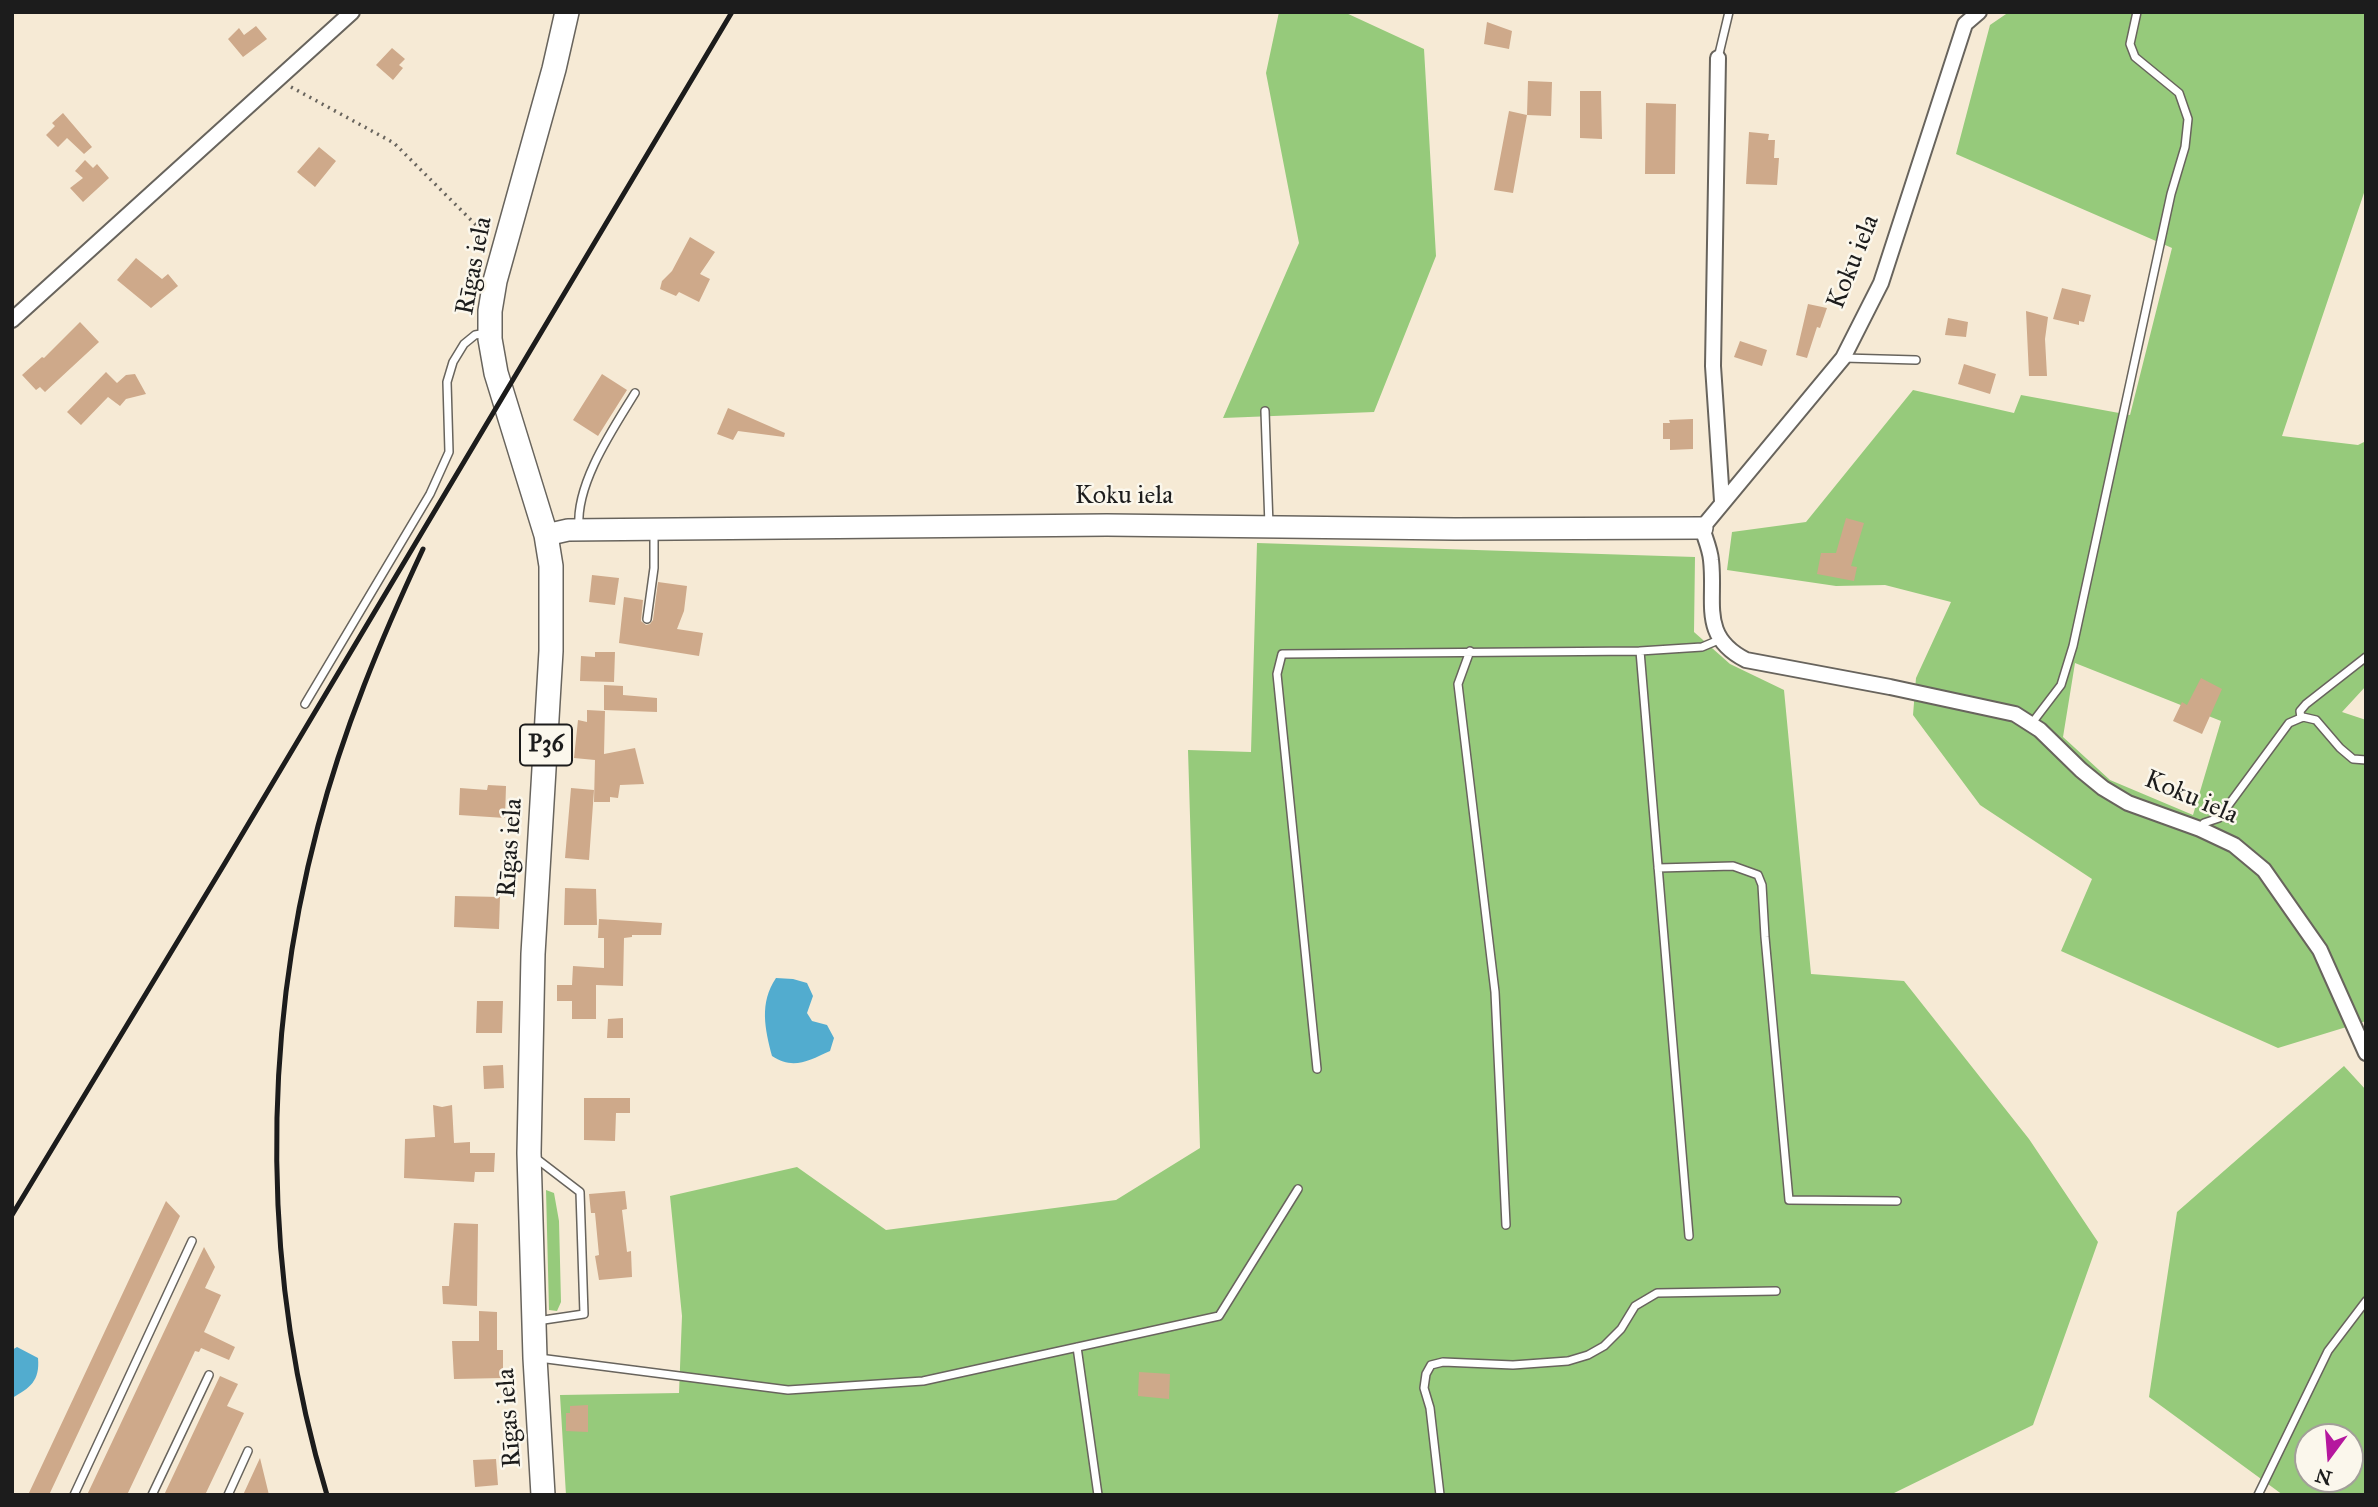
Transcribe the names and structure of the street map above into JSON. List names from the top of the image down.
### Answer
{
  "streets": {
    "main road": ["Rīgas iela", "P36"],
    "street": ["Koku iela"]
  },
  "crossings": [
    ["Koku iela", "Rīgas iela"]
  ],
  "north": "bottom"
}
